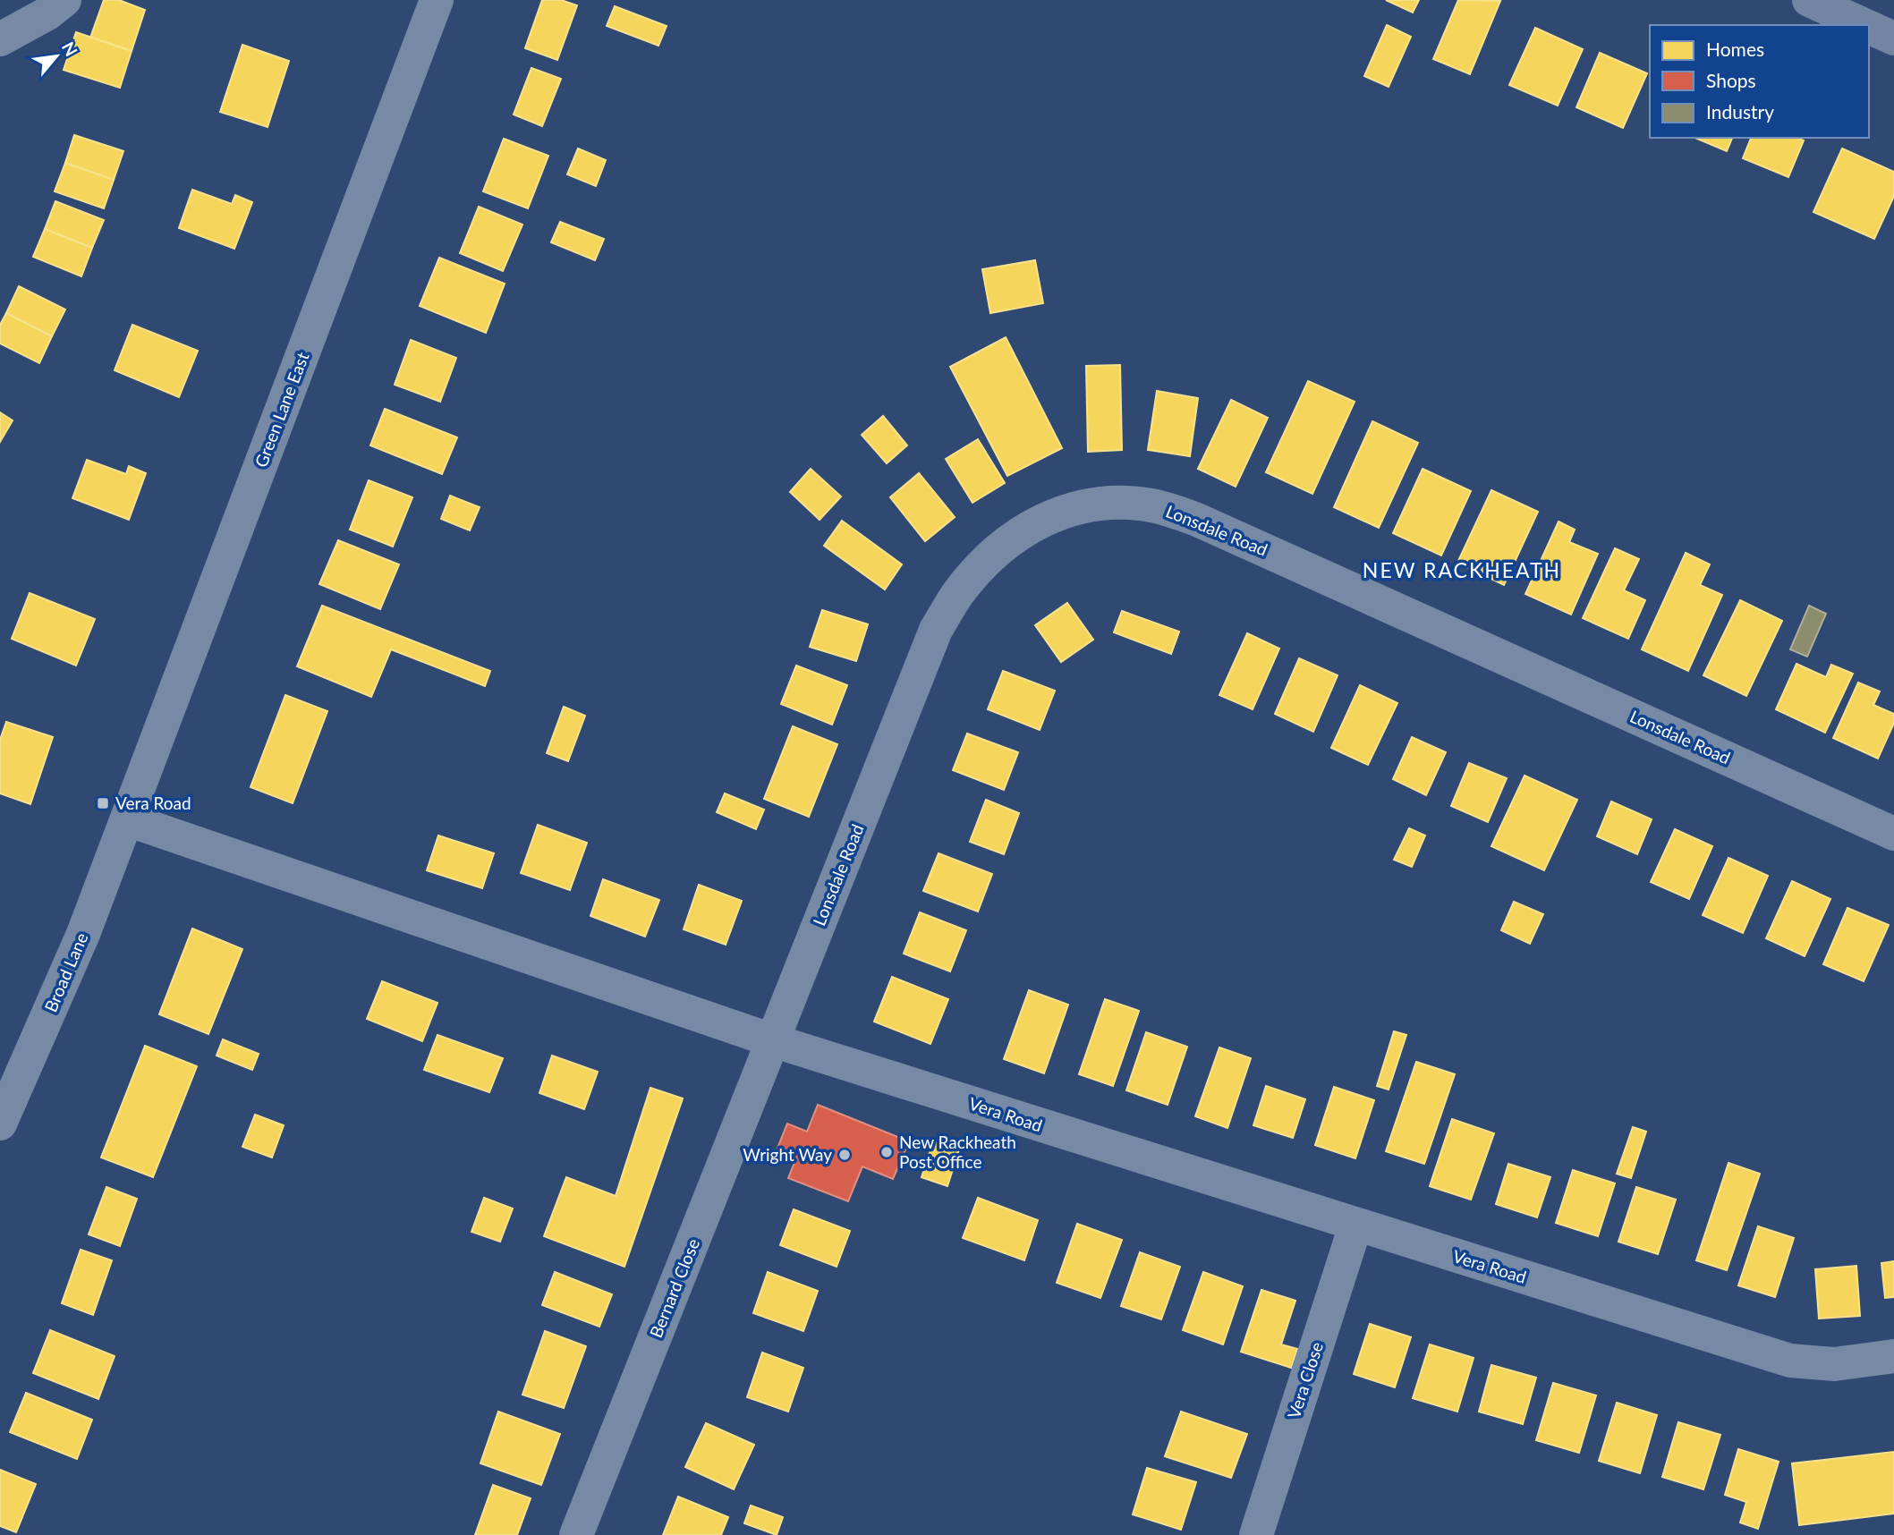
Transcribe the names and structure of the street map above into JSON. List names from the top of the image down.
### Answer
{
  "streets": {
    "street": [
      "Green Lane East",
      "Lonsdale Road",
      "Broad Lane",
      "Vera Road",
      "Bernard Close",
      "Vera Close"
    ]
  },
  "crossings": [
    ["Green Lane East", "Broad Lane"],
    ["Green Lane East", "Vera Road"],
    ["Lonsdale Road", "Vera Road"],
    ["Lonsdale Road", "Bernard Close"],
    ["Broad Lane", "Vera Road"],
    ["Vera Road", "Bernard Close"],
    ["Vera Road", "Vera Close"]
  ],
  "districts": ["NEW RACKHEATH"],
  "places": {
    "transit": ["Vera Road"],
    "other": ["New Rackheath Post Office", "Wright Way"]
  },
  "legend": ["Homes", "Shops", "Industry"],
  "north": "top right"
}
